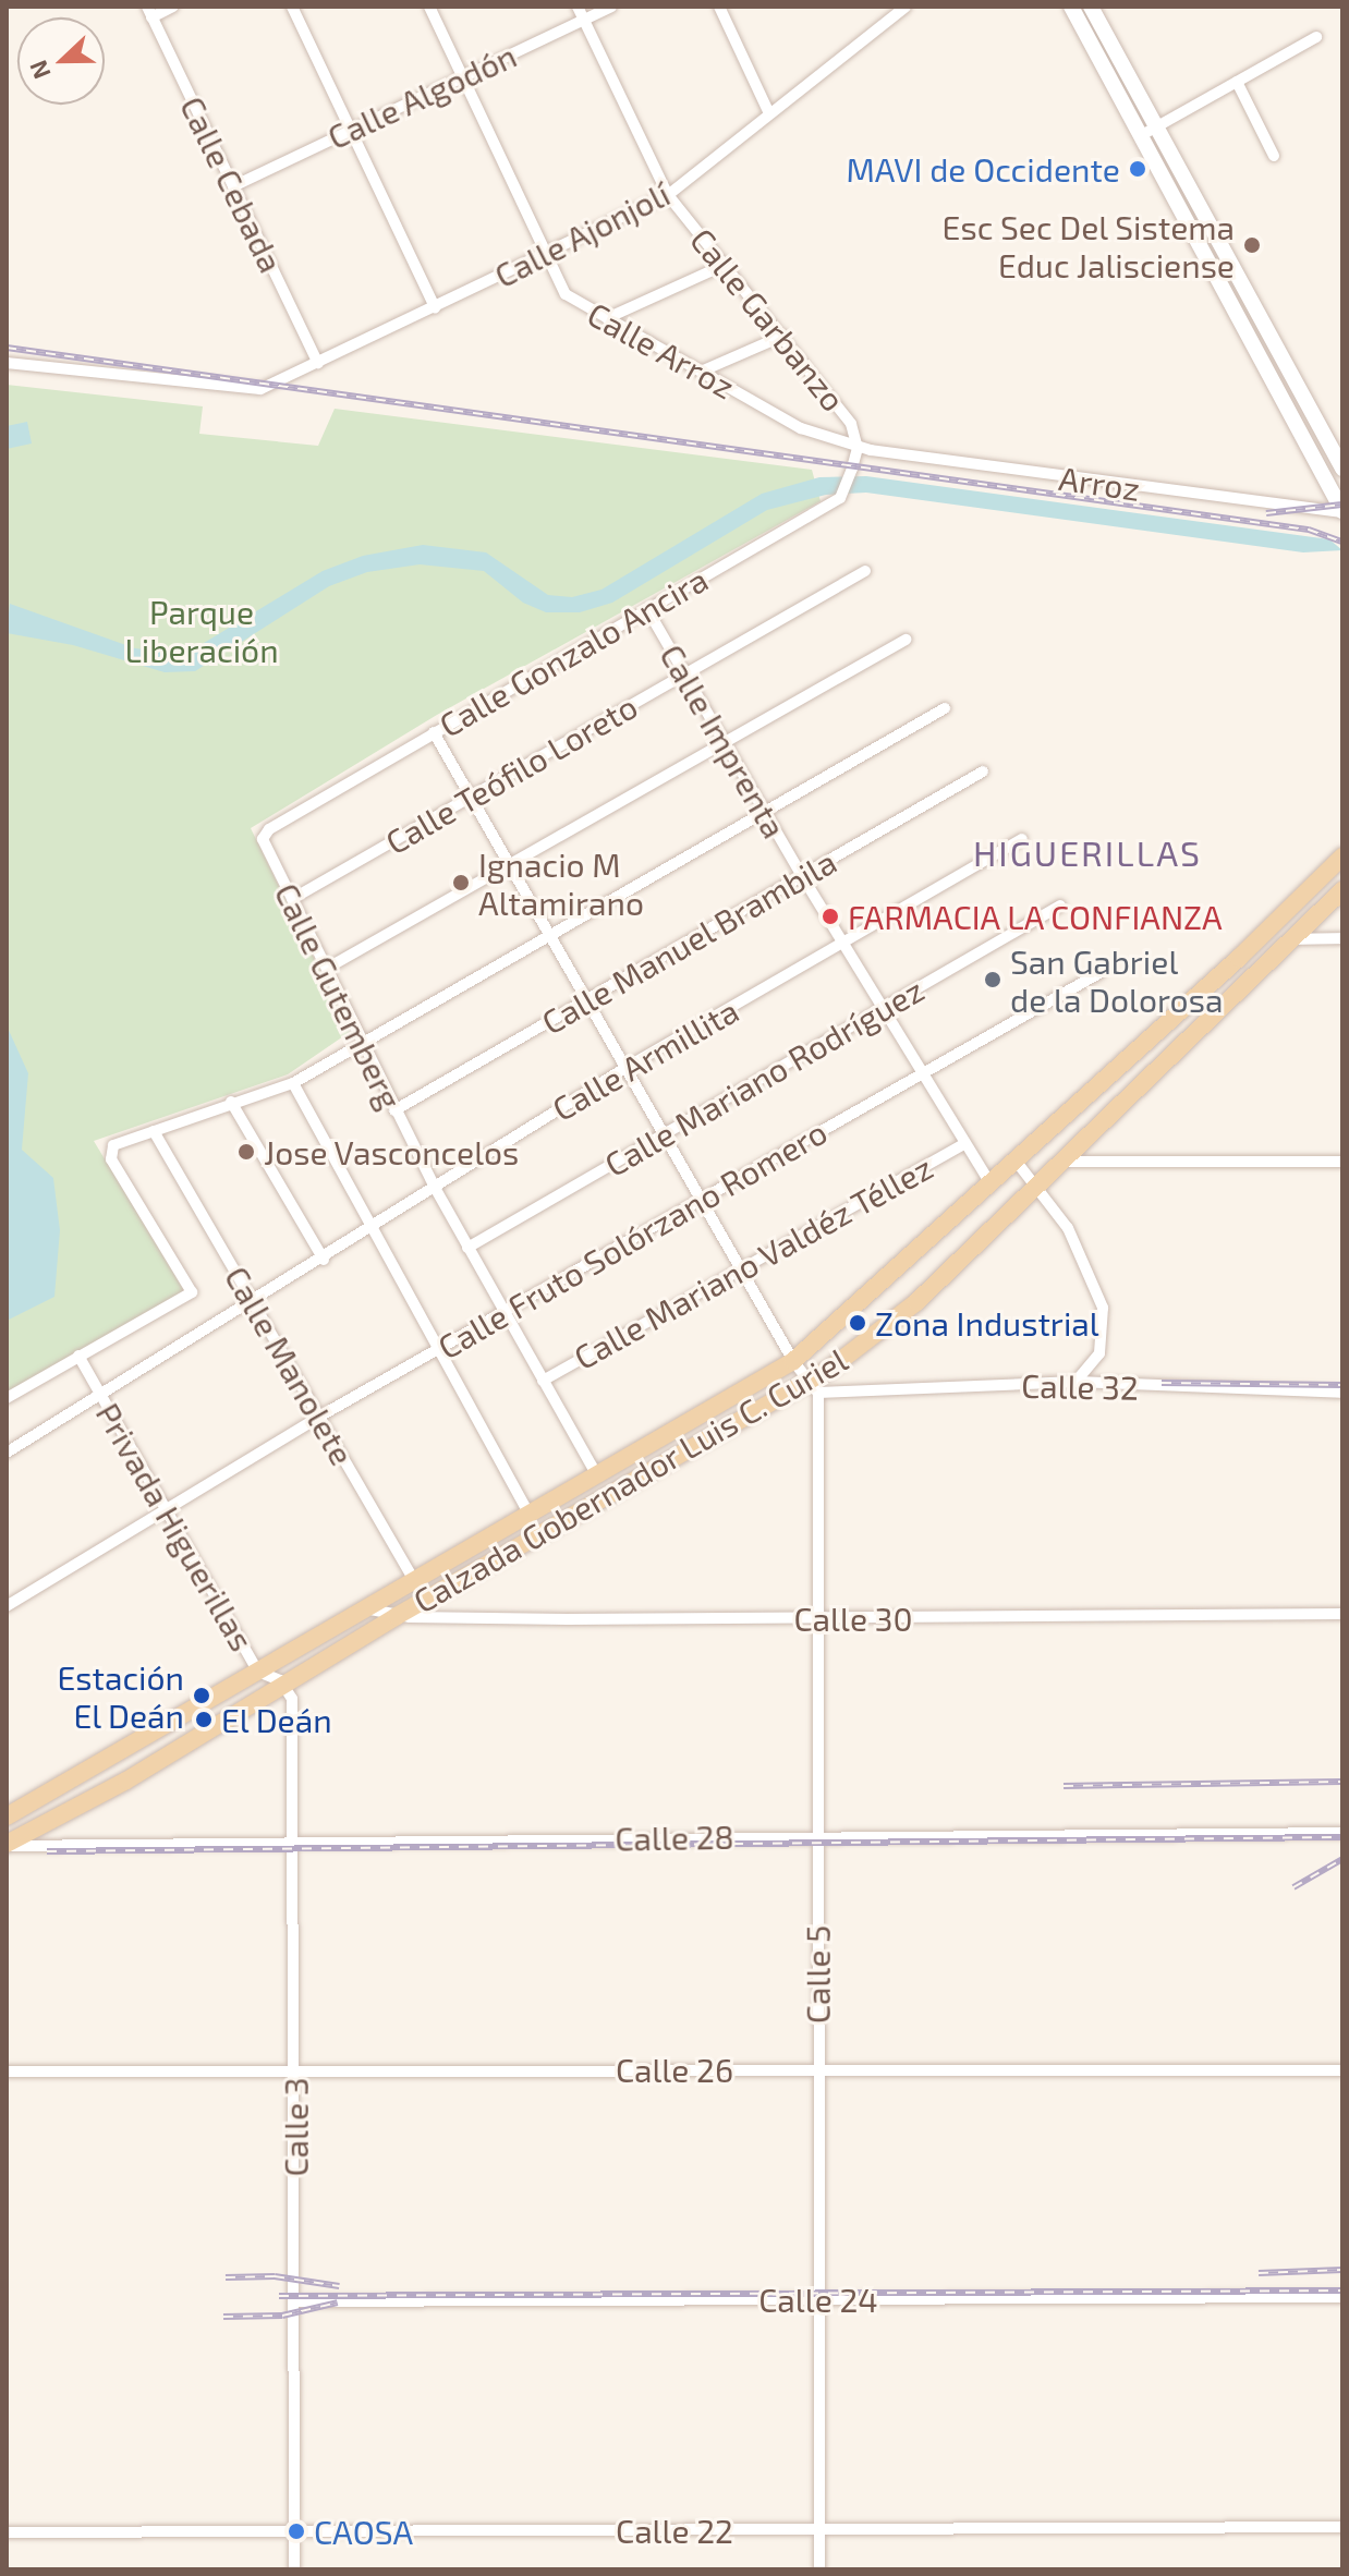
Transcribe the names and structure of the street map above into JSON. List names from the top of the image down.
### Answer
{
  "streets": {
    "main road": ["Calzada Gobernador Luis C. Curiel"],
    "street": [
      "Calle Algodón",
      "Calle Cebada",
      "Calle Ajonjolí",
      "Calle Garbanzo",
      "Calle Arroz",
      "Arroz",
      "Calle Gonzalo Ancira",
      "Calle Imprenta",
      "Calle Teófilo Loreto",
      "Calle Manuel Brambila",
      "Calle Gutemberg",
      "Calle Armillita",
      "Calle Mariano Rodríguez",
      "Calle Fruto Solórzano Romero",
      "Calle Mariano Valdéz Téllez",
      "Calle Manolete",
      "Calle 32",
      "Privada Higuerillas",
      "Calle 30",
      "Calle 28",
      "Calle 5",
      "Calle 26",
      "Calle 3",
      "Calle 24",
      "Calle 22"
    ]
  },
  "crossings": [
    ["Calle Algodón", "Calle Cebada"],
    ["Calle Algodón", "Calle Garbanzo"],
    ["Calle Algodón", "Calle Arroz"],
    ["Calle Cebada", "Calle Ajonjolí"],
    ["Calle Ajonjolí", "Calle Garbanzo"],
    ["Calle Ajonjolí", "Calle Arroz"],
    ["Calle Garbanzo", "Calle Arroz"],
    ["Calle Garbanzo", "Arroz"],
    ["Calle Garbanzo", "Calle Gonzalo Ancira"],
    ["Calle Arroz", "Arroz"],
    ["Calle Arroz", "Calle Gonzalo Ancira"],
    ["Arroz", "Calle Gonzalo Ancira"],
    ["Calle Gonzalo Ancira", "Calle Imprenta"],
    ["Calle Gonzalo Ancira", "Calle Gutemberg"],
    ["Calle Imprenta", "Calle Teófilo Loreto"],
    ["Calle Imprenta", "Calle Manuel Brambila"],
    ["Calle Imprenta", "Calle Armillita"],
    ["Calle Imprenta", "Calle Mariano Rodríguez"],
    ["Calle Imprenta", "Calle Fruto Solórzano Romero"],
    ["Calle Imprenta", "Calle Mariano Valdéz Téllez"],
    ["Calle Imprenta", "Calzada Gobernador Luis C. Curiel"],
    ["Calle Teófilo Loreto", "Calle Gutemberg"],
    ["Calle Manuel Brambila", "Calle Gutemberg"],
    ["Calle Gutemberg", "Calle Armillita"],
    ["Calle Gutemberg", "Calle Mariano Rodríguez"],
    ["Calle Gutemberg", "Calle Fruto Solórzano Romero"],
    ["Calle Gutemberg", "Calle Mariano Valdéz Téllez"],
    ["Calle Gutemberg", "Calzada Gobernador Luis C. Curiel"],
    ["Calle Armillita", "Calle Manolete"],
    ["Calle Armillita", "Privada Higuerillas"],
    ["Calle Fruto Solórzano Romero", "Calle Manolete"],
    ["Calle Fruto Solórzano Romero", "Privada Higuerillas"],
    ["Calle Manolete", "Calzada Gobernador Luis C. Curiel"],
    ["Calle 32", "Calzada Gobernador Luis C. Curiel"],
    ["Calle 32", "Calle 5"],
    ["Calzada Gobernador Luis C. Curiel", "Privada Higuerillas"],
    ["Calzada Gobernador Luis C. Curiel", "Calle 30"],
    ["Calzada Gobernador Luis C. Curiel", "Calle 28"],
    ["Calzada Gobernador Luis C. Curiel", "Calle 5"],
    ["Calzada Gobernador Luis C. Curiel", "Calle 3"],
    ["Privada Higuerillas", "Calle 3"],
    ["Calle 30", "Calle 5"],
    ["Calle 28", "Calle 5"],
    ["Calle 28", "Calle 3"],
    ["Calle 5", "Calle 26"],
    ["Calle 5", "Calle 24"],
    ["Calle 5", "Calle 22"],
    ["Calle 26", "Calle 3"],
    ["Calle 3", "Calle 24"],
    ["Calle 3", "Calle 22"]
  ],
  "districts": ["HIGUERILLAS"],
  "parks": ["Parque Liberación"],
  "places": [
    "MAVI de Occidente",
    "Esc Sec Del Sistema Educ Jalisciense",
    "Ignacio M Altamirano",
    "FARMACIA LA CONFIANZA",
    "San Gabriel de la Dolorosa",
    "Jose Vasconcelos",
    "Zona Industrial",
    "Estación El Deán",
    "El Deán",
    "CAOSA"
  ],
  "north": "left"
}
